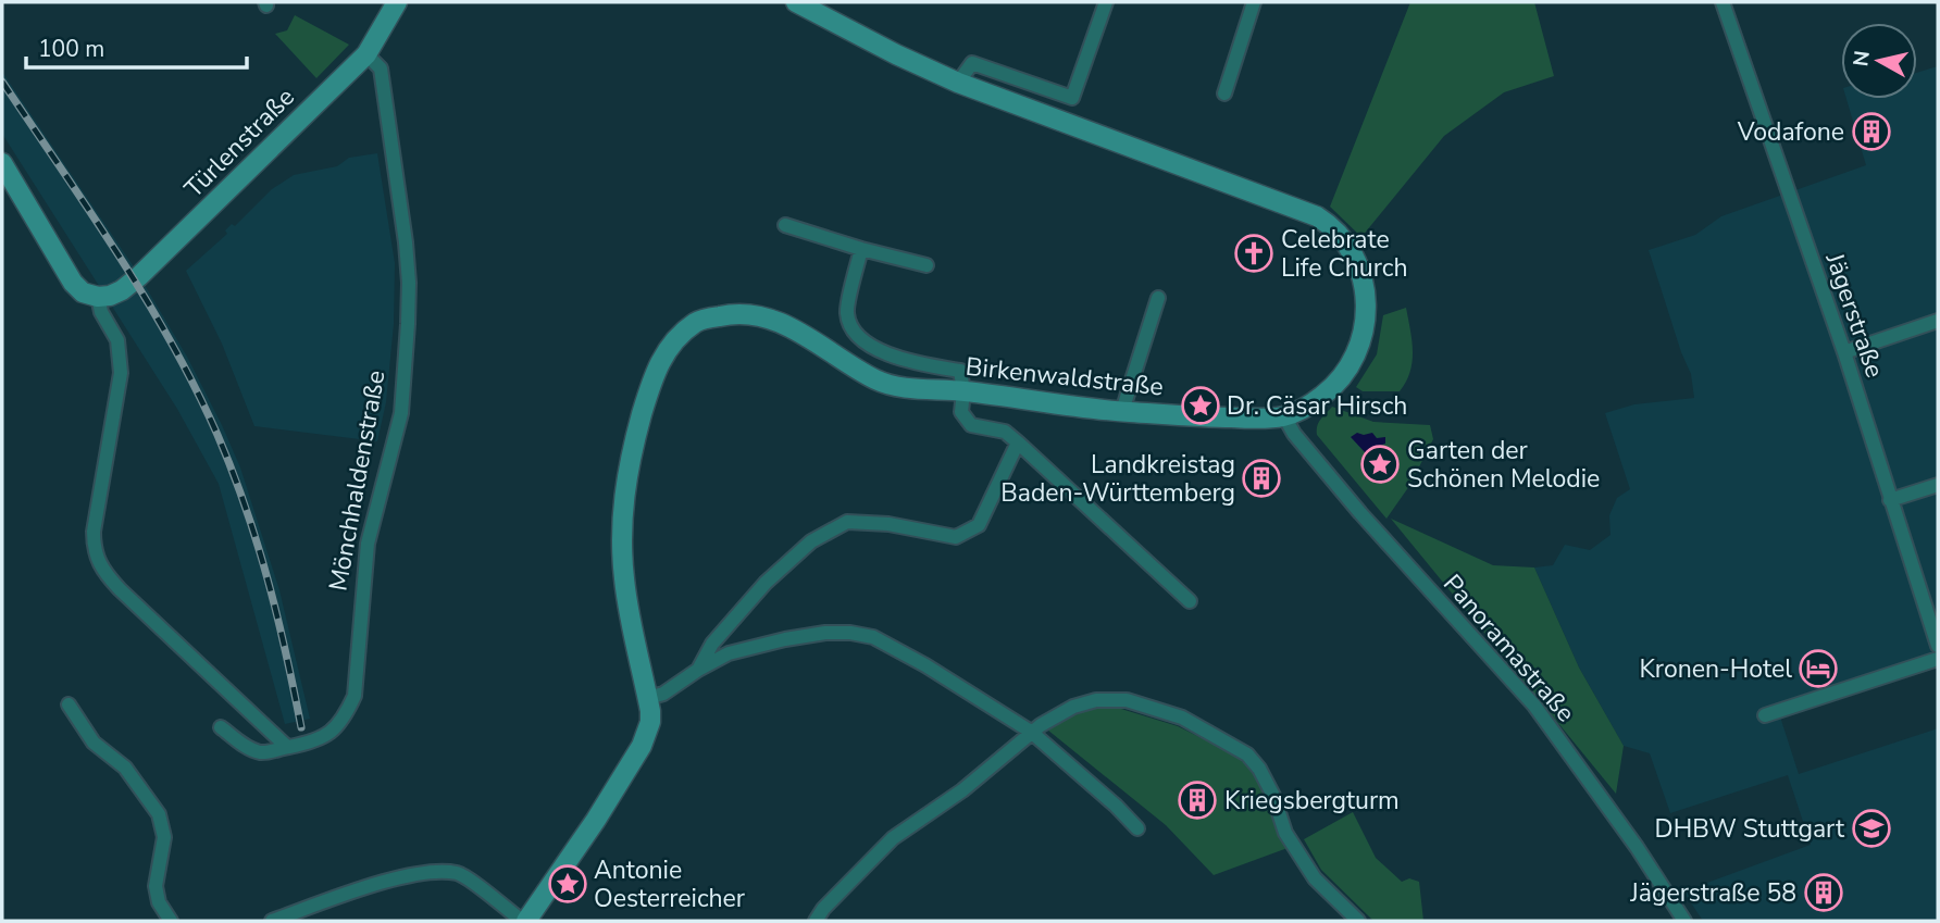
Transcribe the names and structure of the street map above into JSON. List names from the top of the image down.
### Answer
{
  "streets": {
    "street": [
      "Türlenstraße",
      "Jägerstraße",
      "Birkenwaldstraße",
      "Mönchhaldenstraße",
      "Panoramastraße"
    ]
  },
  "crossings": [
    ["Türlenstraße", "Mönchhaldenstraße"],
    ["Birkenwaldstraße", "Panoramastraße"]
  ],
  "places": {
    "building": [
      "Vodafone",
      "Landkreistag Baden-Württemberg",
      "Kriegsbergturm",
      "Jägerstraße 58"
    ],
    "church": ["Celebrate Life Church"],
    "place": ["Dr. Cäsar Hirsch", "Garten der Schönen Melodie", "Antonie Oesterreicher"],
    "hotel": ["Kronen-Hotel"],
    "school or university": ["DHBW Stuttgart"]
  },
  "scale_bar": "100 m",
  "north": "left"
}
